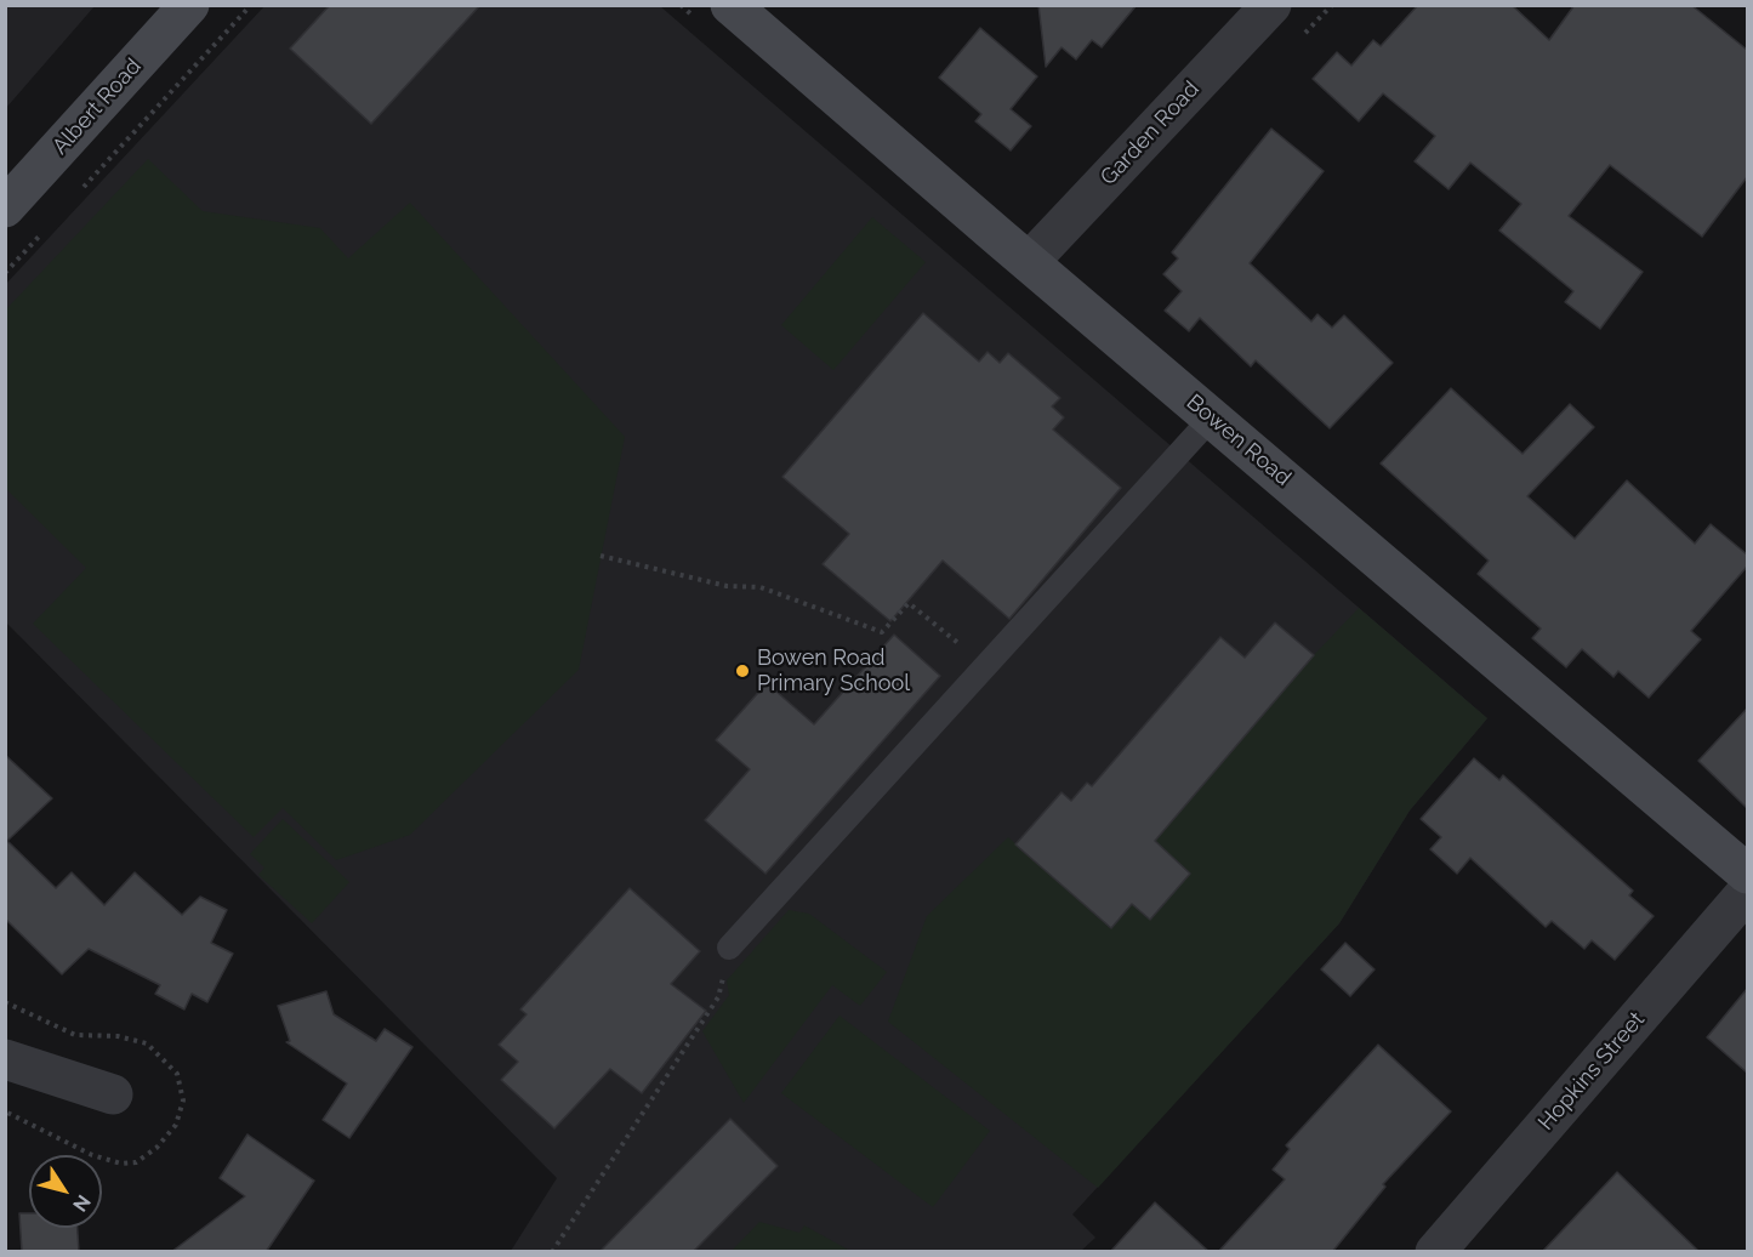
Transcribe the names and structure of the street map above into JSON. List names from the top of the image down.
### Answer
{
  "streets": {
    "street": [
      "Albert Road",
      "Garden Road",
      "Bowen Road",
      "Hopkins Street"
    ]
  },
  "crossings": [
    ["Garden Road", "Bowen Road"]
  ],
  "places": ["Bowen Road Primary School"],
  "north": "bottom right"
}
